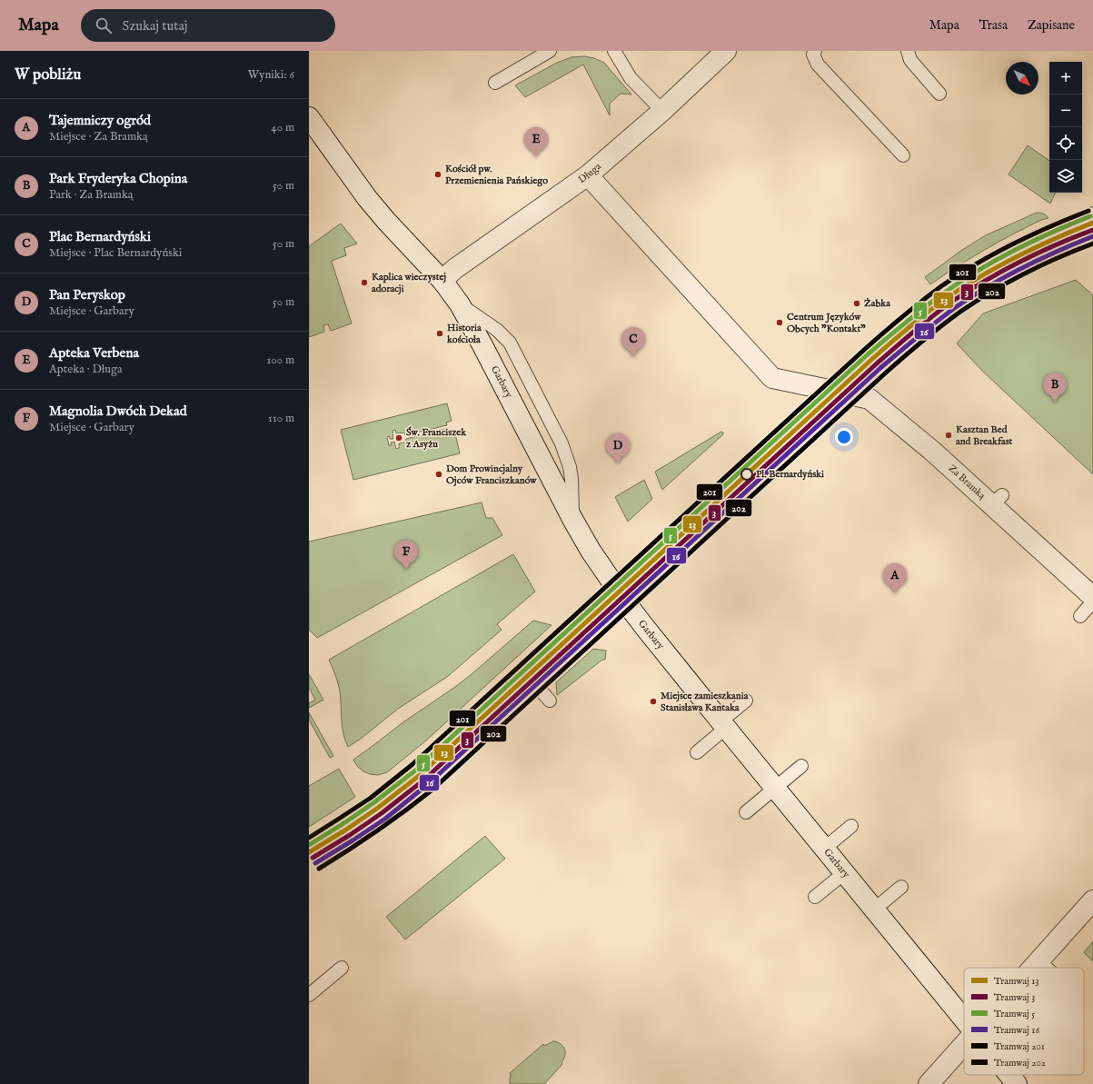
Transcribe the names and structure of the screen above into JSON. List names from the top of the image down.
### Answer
{
  "streets": {
    "street": ["Długa", "Garbary", "Za Bramką"]
  },
  "crossings": [
    ["Długa", "Garbary"],
    ["Długa", "Za Bramką"]
  ],
  "places": [
    "Kościół pw. Przemienienia Pańskiego",
    "Kaplica wieczystej adoracji",
    "Żabka",
    "Centrum Języków Obcych \"Kontakt\"",
    "Historia kościoła",
    "Kasztan Bed and Breakfast",
    "Św. Franciszek z Asyżu",
    "Dom Prowincjalny Ojców Franciszkanów",
    "Pl. Bernardyński",
    "Miejsce zamieszkania Stanisława Kantaka"
  ],
  "lines": [
    "tram line 201",
    "tram line 5",
    "tram line 13",
    "tram line 3",
    "tram line 16",
    "tram line 202"
  ],
  "legend": [
    "Tramwaj 13",
    "Tramwaj 3",
    "Tramwaj 5",
    "Tramwaj 16",
    "Tramwaj 201",
    "Tramwaj 202"
  ],
  "north": "bottom right",
  "page": {
    "header": "Mapa",
    "search": "Szukaj tutaj",
    "nav": ["Mapa", "Trasa", "Zapisane"],
    "heading": ["W pobliżu", "Wyniki: 6"],
    "map_buttons": ["+", "−"],
    "list": [
      {
        "mark": "A",
        "name": "Tajemniczy ogród",
        "note": "Miejsce · Za Bramką",
        "value": "40 m"
      },
      {
        "mark": "B",
        "name": "Park Fryderyka Chopina",
        "note": "Park · Za Bramką",
        "value": "50 m"
      },
      {
        "mark": "C",
        "name": "Plac Bernardyński",
        "note": "Miejsce · Plac Bernardyński",
        "value": "50 m"
      },
      {
        "mark": "D",
        "name": "Pan Peryskop",
        "note": "Miejsce · Garbary",
        "value": "50 m"
      },
      {
        "mark": "E",
        "name": "Apteka Verbena",
        "note": "Apteka · Długa",
        "value": "100 m"
      },
      {
        "mark": "F",
        "name": "Magnolia Dwóch Dekad",
        "note": "Miejsce · Garbary",
        "value": "110 m"
      }
    ],
    "pins": [
      "E",
      "C",
      "B",
      "D",
      "F",
      "A"
    ]
  }
}
